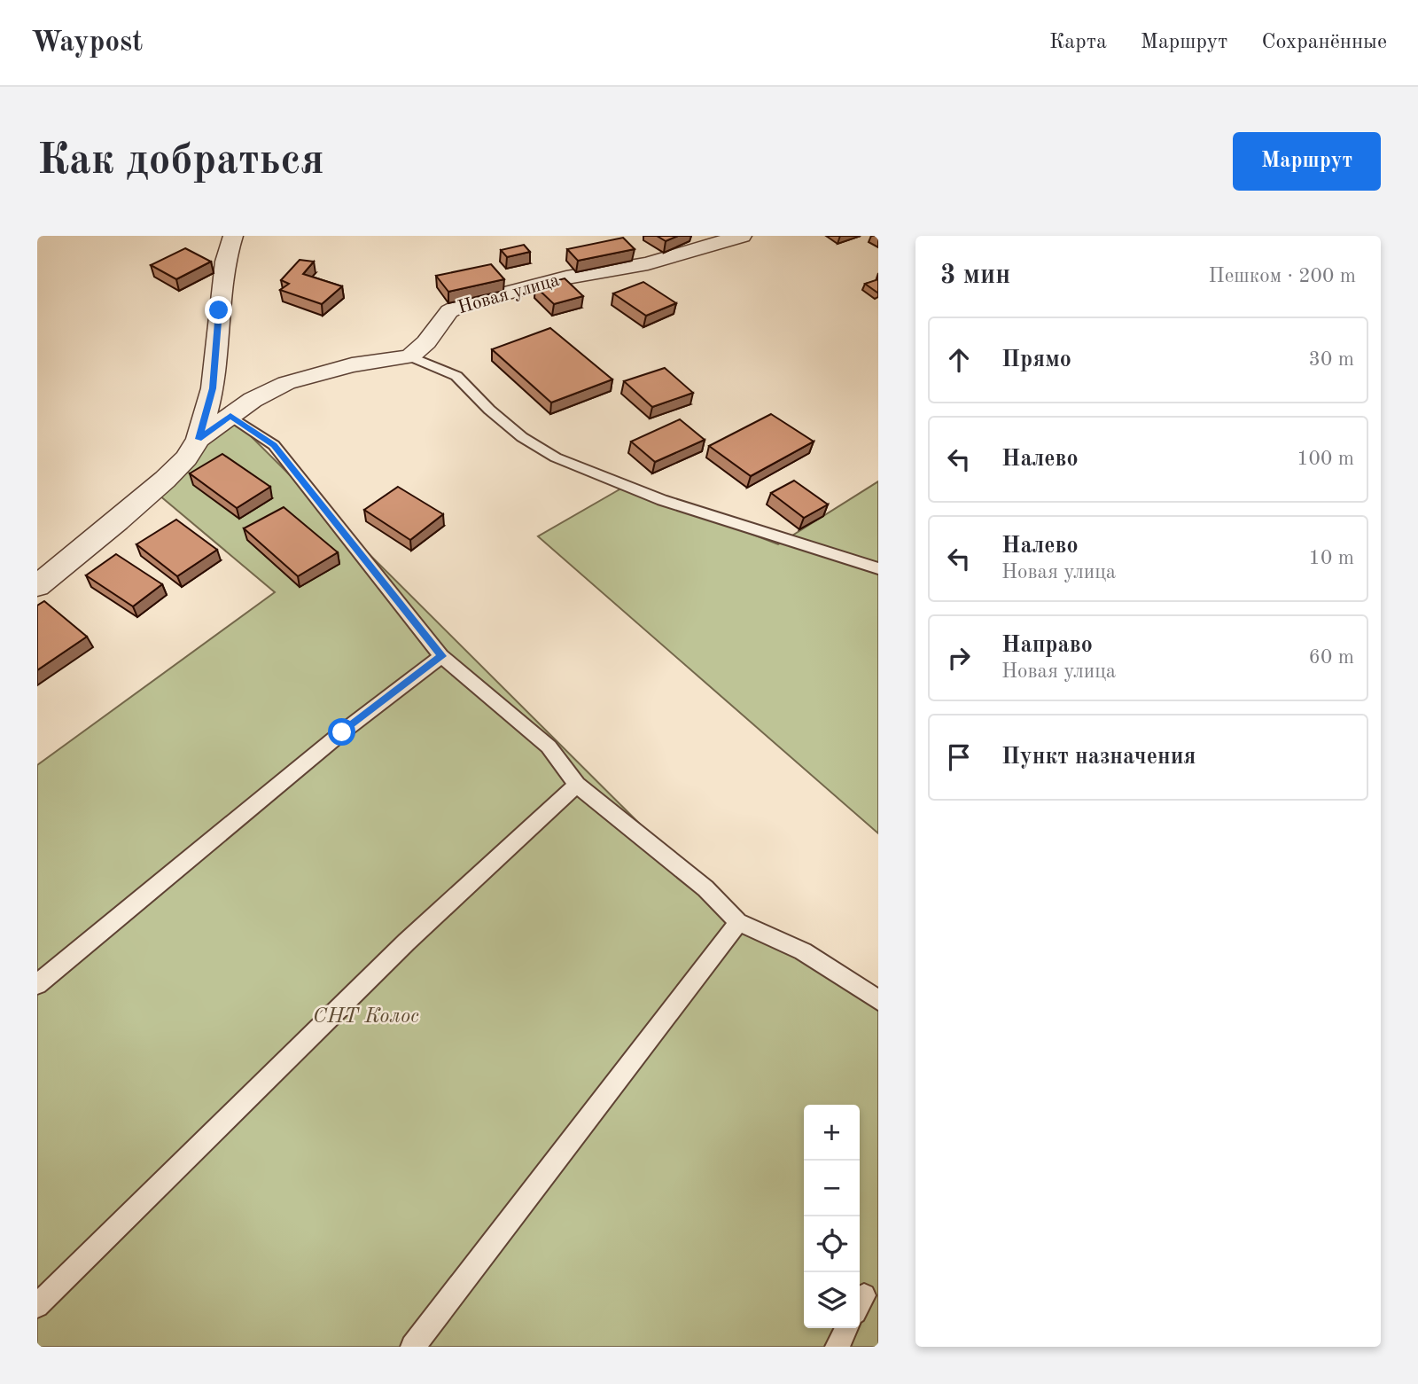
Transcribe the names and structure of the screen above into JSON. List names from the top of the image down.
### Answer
{
  "streets": {
    "street": ["Новая улица"]
  },
  "parks": ["СНТ Колос"],
  "page": {
    "header": "Waypost",
    "nav": ["Карта", "Маршрут", "Сохранённые"],
    "buttons": "Маршрут",
    "title": "Как добраться",
    "heading": ["3 мин", "Пешком · 200 m"],
    "list": [
      ["Прямо", "30 m"],
      ["Налево", "100 m"],
      ["Налево", "Новая улица", "10 m"],
      ["Направо", "Новая улица", "60 m"],
      "Пункт назначения"
    ],
    "map_buttons": ["+", "−"]
  }
}
